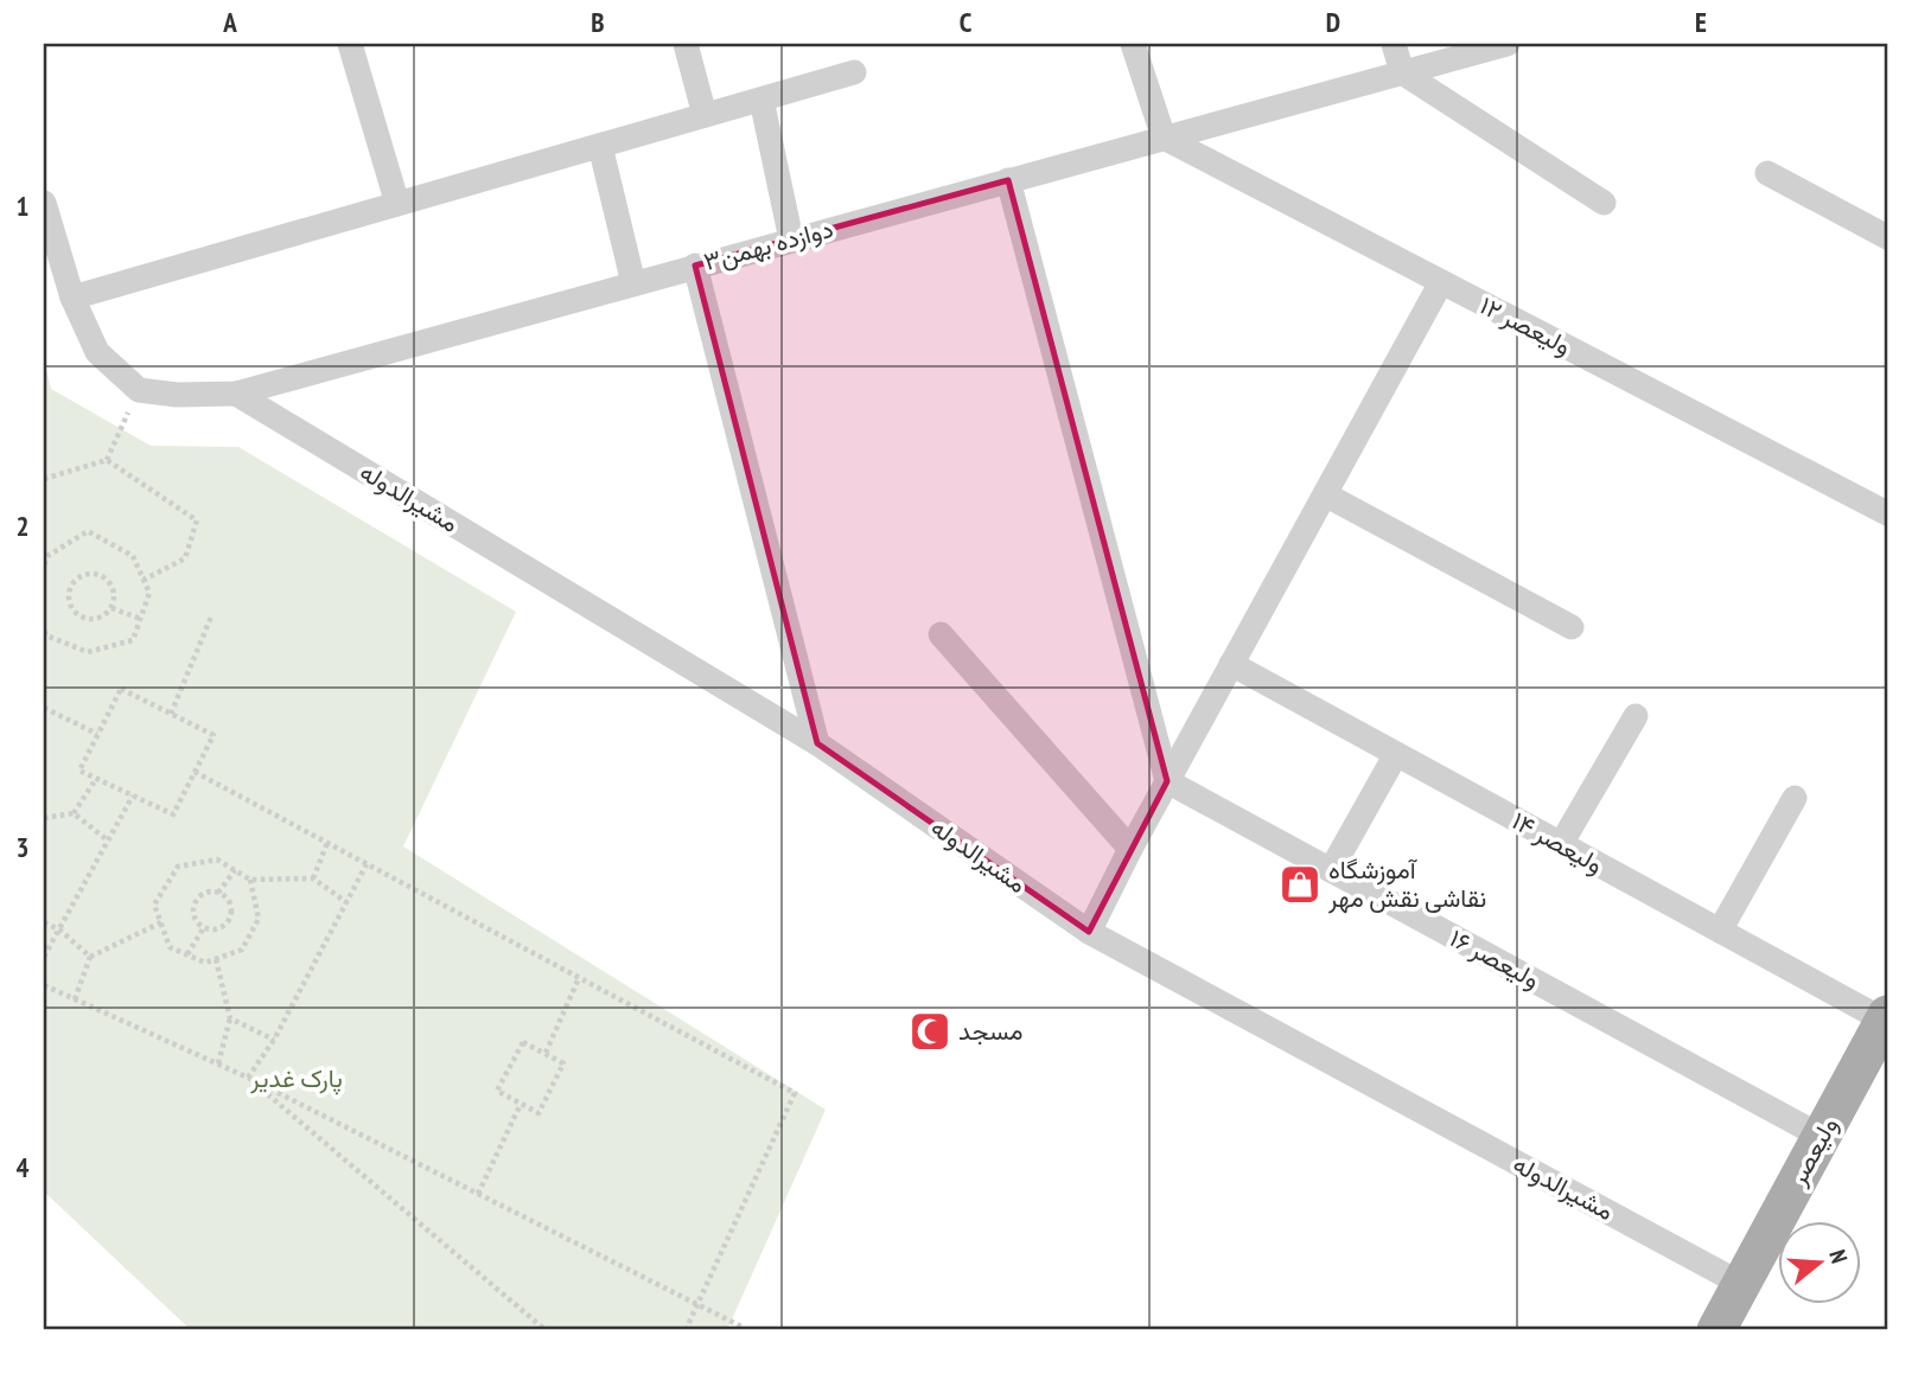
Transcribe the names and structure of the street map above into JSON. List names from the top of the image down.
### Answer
{
  "streets": {
    "main road": ["ولیعصر"],
    "street": [
      "دوازده بهمن۳",
      "ولیعصر ۱۲",
      "مشیرالدوله",
      "ولیعصر ۱۴",
      "ولیعصر ۱۶"
    ]
  },
  "crossings": [
    ["دوازده بهمن۳", "ولیعصر ۱۲"],
    ["دوازده بهمن۳", "مشیرالدوله"],
    ["مشیرالدوله", "ولیعصر"],
    ["ولیعصر ۱۴", "ولیعصر"],
    ["ولیعصر ۱۶", "ولیعصر"]
  ],
  "parks": ["پارک غدیر"],
  "places": {
    "shop": ["آموزشگاه نقاشی نقش مهر"],
    "mosque": ["مسجد"]
  },
  "north": "right",
  "grid": {
    "columns": [
      "A",
      "B",
      "C",
      "D",
      "E"
    ],
    "rows": [
      "1",
      "2",
      "3",
      "4"
    ]
  }
}
